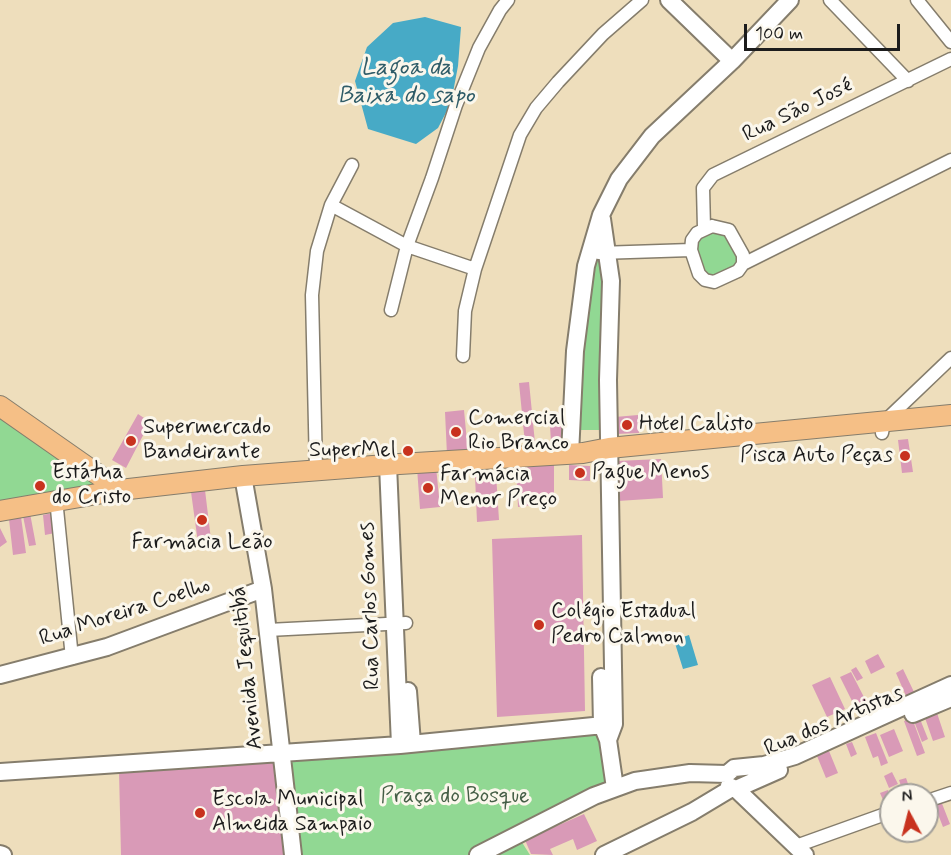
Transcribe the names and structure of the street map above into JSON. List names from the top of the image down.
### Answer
{
  "streets": {
    "street": [
      "Rua São José",
      "Rua Carlos Gomes",
      "Rua Moreira Coelho",
      "Avenida Jequitibá",
      "Rua dos Artistas"
    ]
  },
  "crossings": [
    ["Rua Moreira Coelho", "Avenida Jequitibá"]
  ],
  "water": ["Lagoa da Baixa do sapo"],
  "parks": ["Praça do Bosque"],
  "places": [
    "Hotel Calisto",
    "Comercial Rio Branco",
    "Supermercado Bandeirante",
    "SuperMel",
    "Pisca Auto Peças",
    "Pague Menos",
    "Estátua do Cristo",
    "Farmácia Menor Preço",
    "Farmácia Leão",
    "Colégio Estadual Pedro Calmon",
    "Escola Municipal Almeida Sampaio"
  ],
  "scale_bar": "100 m",
  "north": "top"
}
